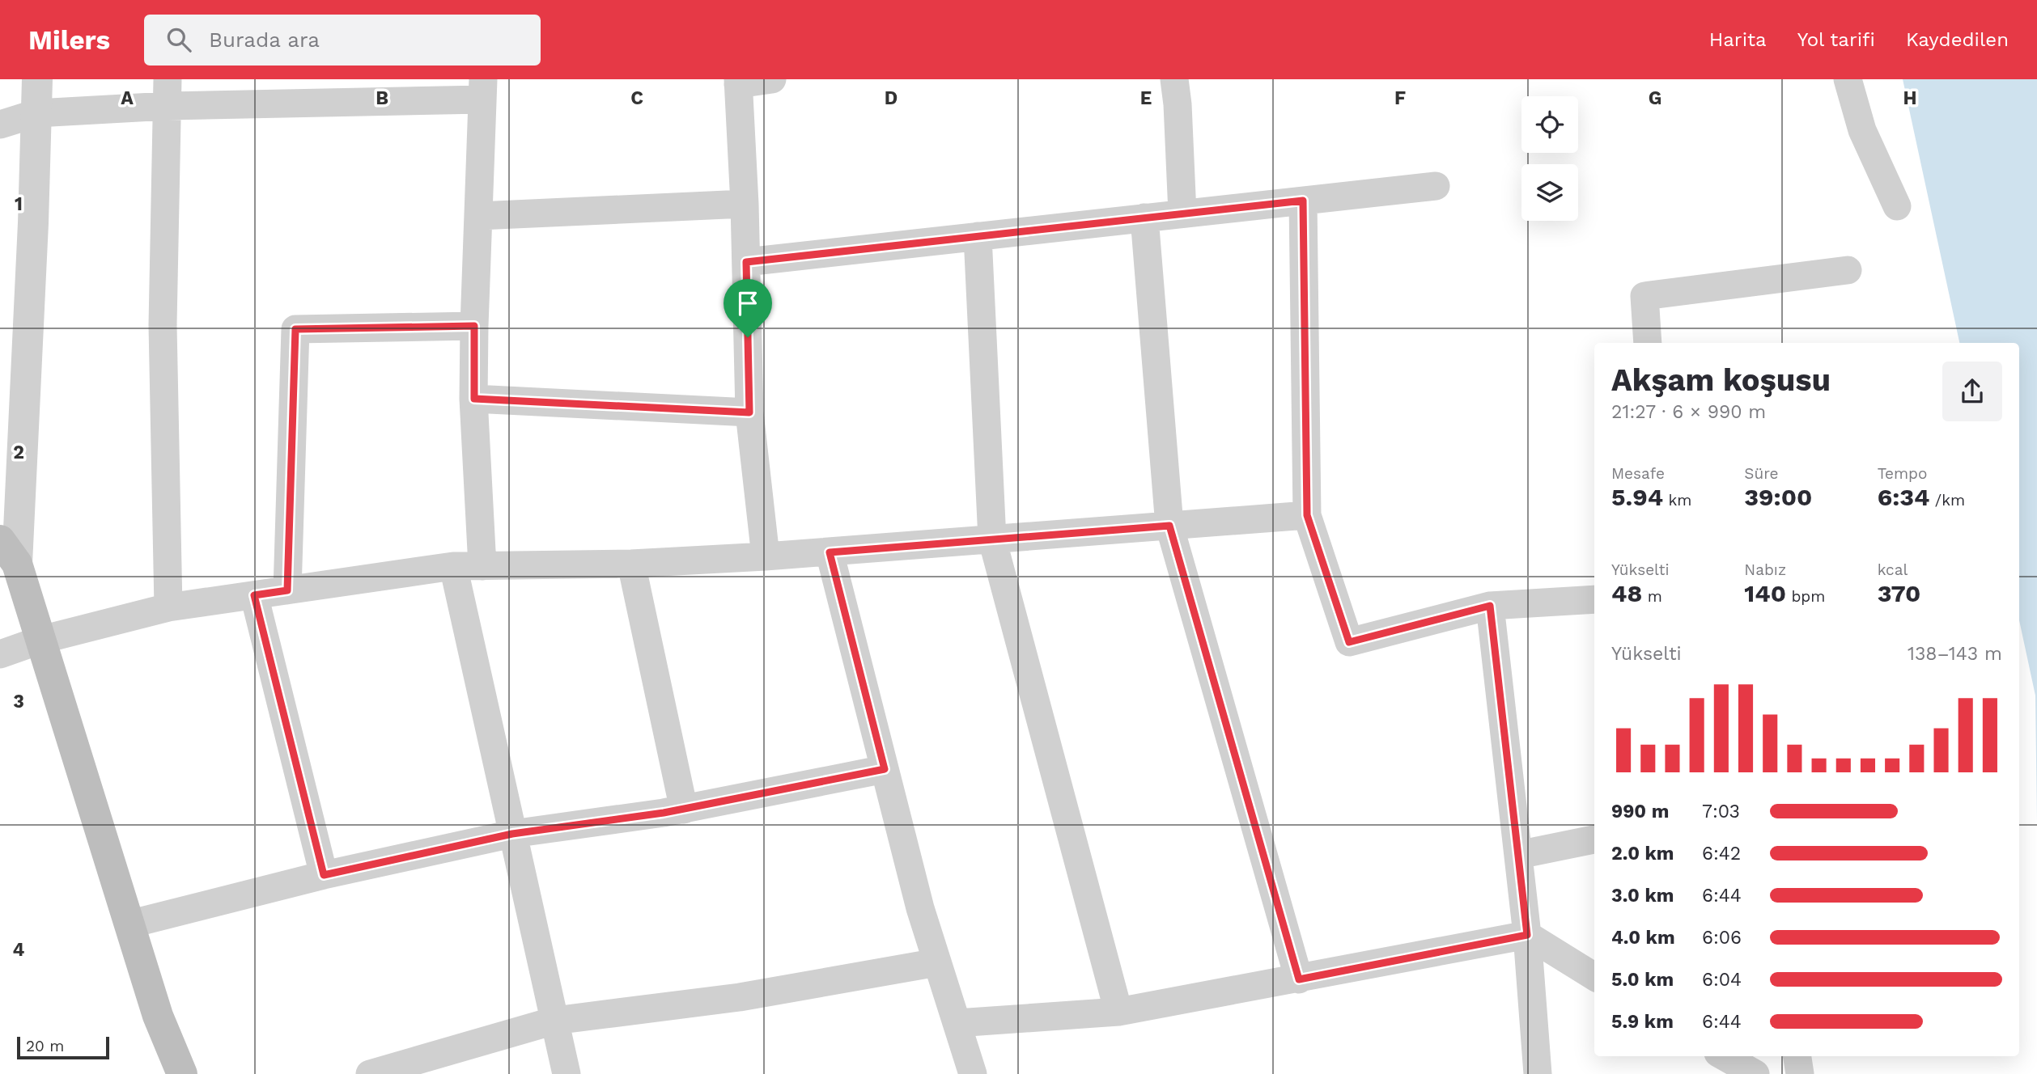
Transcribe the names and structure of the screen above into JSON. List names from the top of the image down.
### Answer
{
  "scale_bar": "20 m",
  "page": {
    "header": "Milers",
    "search": "Burada ara",
    "nav": ["Harita", "Yol tarifi", "Kaydedilen"],
    "heading": ["Akşam koşusu", "21:27 · 6 × 990 m"],
    "stats": [
      ["Mesafe", "5.94 km"],
      ["Süre", "39:00"],
      ["Tempo", "6:34 /km"],
      ["Yükselti", "48 m"],
      ["Nabız", "140 bpm"],
      ["kcal", "370"]
    ],
    "chart": ["Yükselti", "138–143 m"],
    "list": [
      {
        "name": "990 m",
        "note": "7:03"
      },
      {
        "name": "2.0 km",
        "note": "6:42"
      },
      {
        "name": "3.0 km",
        "note": "6:44"
      },
      {
        "name": "4.0 km",
        "note": "6:06"
      },
      {
        "name": "5.0 km",
        "note": "6:04"
      },
      {
        "name": "5.9 km",
        "note": "6:44"
      }
    ],
    "scale": "20 m"
  },
  "grid": {
    "columns": [
      "A",
      "B",
      "C",
      "D",
      "E",
      "F",
      "G",
      "H"
    ],
    "rows": [
      "1",
      "2",
      "3",
      "4"
    ]
  }
}
